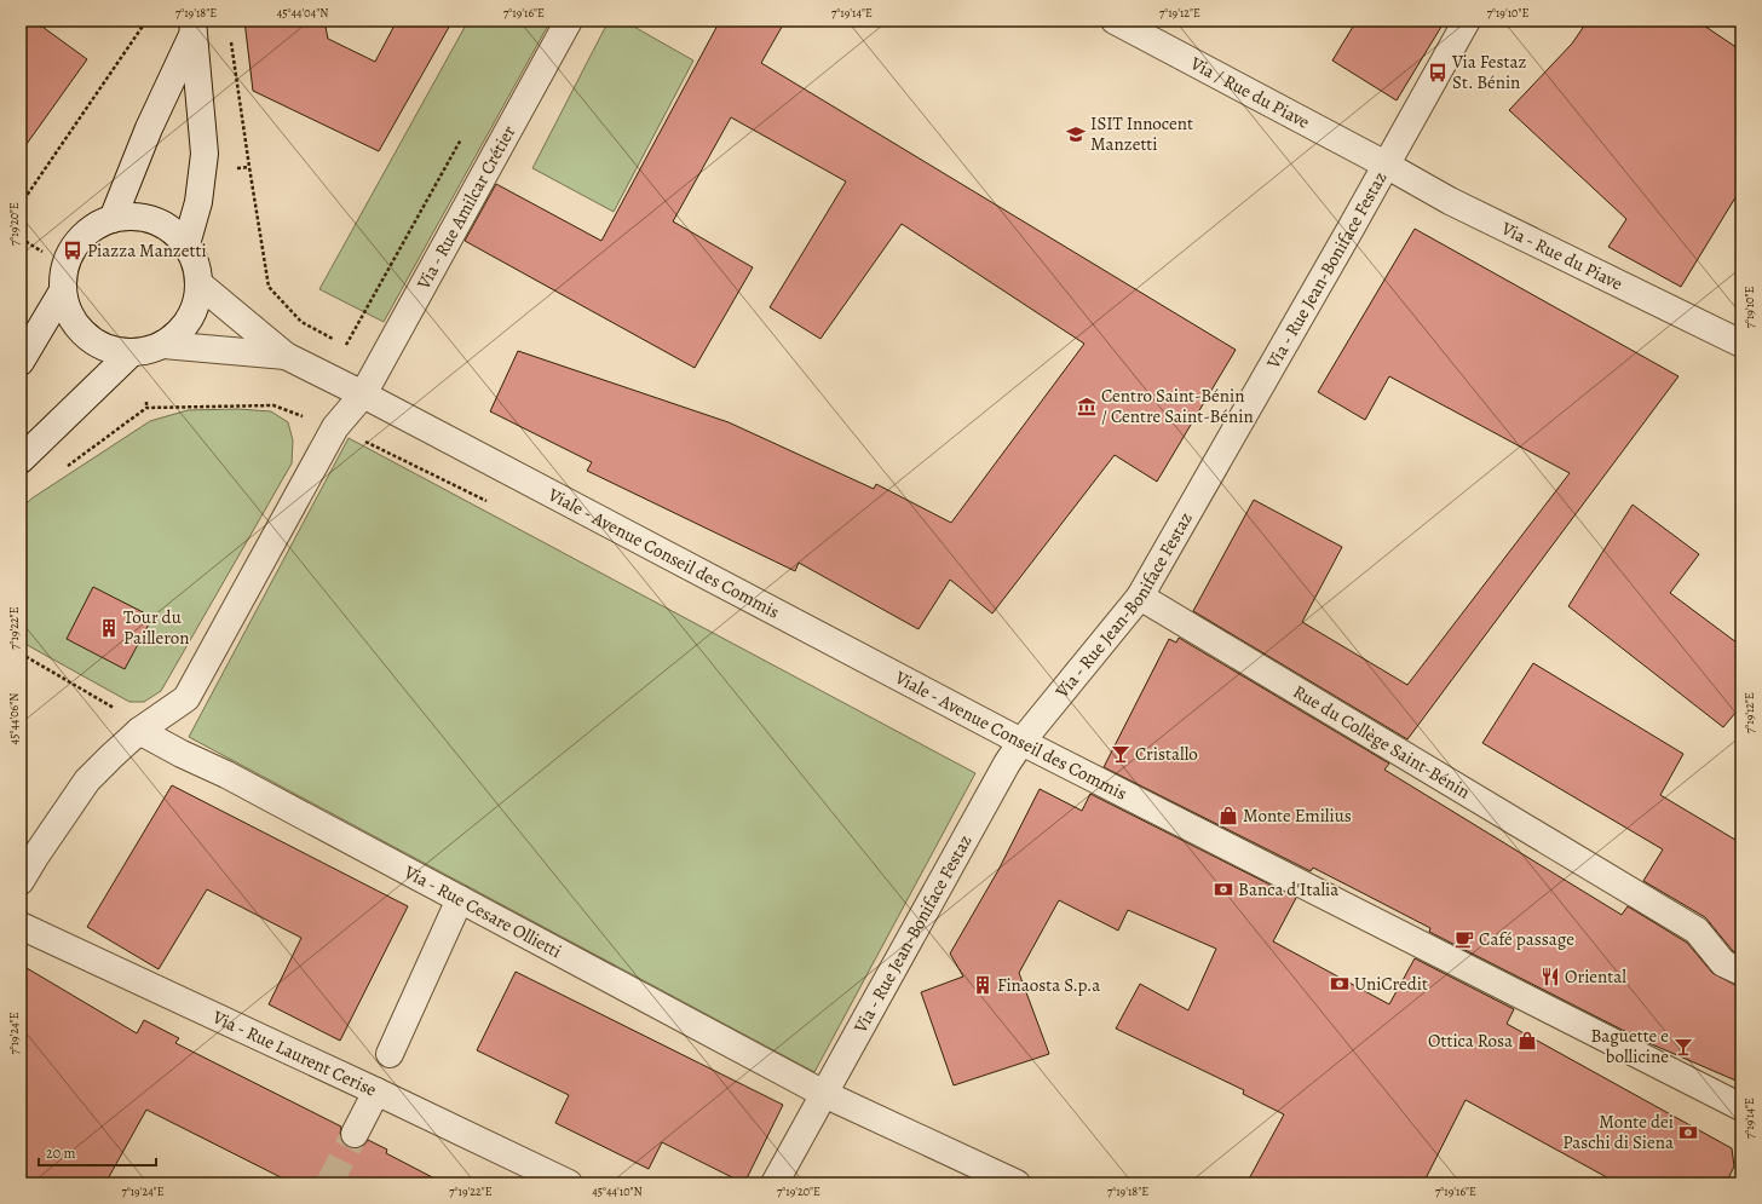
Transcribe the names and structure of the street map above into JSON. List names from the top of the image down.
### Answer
{
  "streets": {
    "street": [
      "Via / Rue du Piave",
      "Via - Rue Amilcar Crétier",
      "Via - Rue du Piave",
      "Via - Rue Jean-Boniface Festaz",
      "Viale - Avenue Conseil des Commis",
      "Rue du Collège Saint-Bénin",
      "Via - Rue Cesare Ollietti",
      "Via - Rue Laurent Cerise"
    ]
  },
  "crossings": [
    ["Via / Rue du Piave", "Via - Rue du Piave"],
    ["Via / Rue du Piave", "Via - Rue Jean-Boniface Festaz"],
    ["Via - Rue Amilcar Crétier", "Viale - Avenue Conseil des Commis"],
    ["Via - Rue Amilcar Crétier", "Via - Rue Cesare Ollietti"],
    ["Via - Rue du Piave", "Via - Rue Jean-Boniface Festaz"],
    ["Via - Rue Jean-Boniface Festaz", "Viale - Avenue Conseil des Commis"],
    ["Via - Rue Jean-Boniface Festaz", "Rue du Collège Saint-Bénin"],
    ["Via - Rue Jean-Boniface Festaz", "Via - Rue Cesare Ollietti"]
  ],
  "places": {
    "bus stop": ["Via Festaz St. Bénin", "Piazza Manzetti"],
    "school or university": ["ISIT Innocent Manzetti"],
    "museum": ["Centro Saint-Bénin / Centre Saint-Bénin"],
    "building": ["Tour du Pailleron", "Finaosta S.p.a"],
    "bar": ["Cristallo", "Baguette e bollicine"],
    "shop": ["Monte Emilius", "Ottica Rosa"],
    "bank": ["Banca d'Italia", "UniCredit", "Monte dei Paschi di Siena"],
    "cafe": ["Café passage"],
    "restaurant": ["Oriental"]
  },
  "scale_bar": "20 m",
  "coordinates": [
    "7°19'18\"E",
    "45°44'04\"N",
    "7°19'16\"E",
    "7°19'14\"E",
    "7°19'12\"E",
    "7°19'10\"E",
    "7°19'20\"E",
    "7°19'22\"E",
    "45°44'06\"N",
    "7°19'24\"E",
    "45°44'10\"N"
  ]
}
